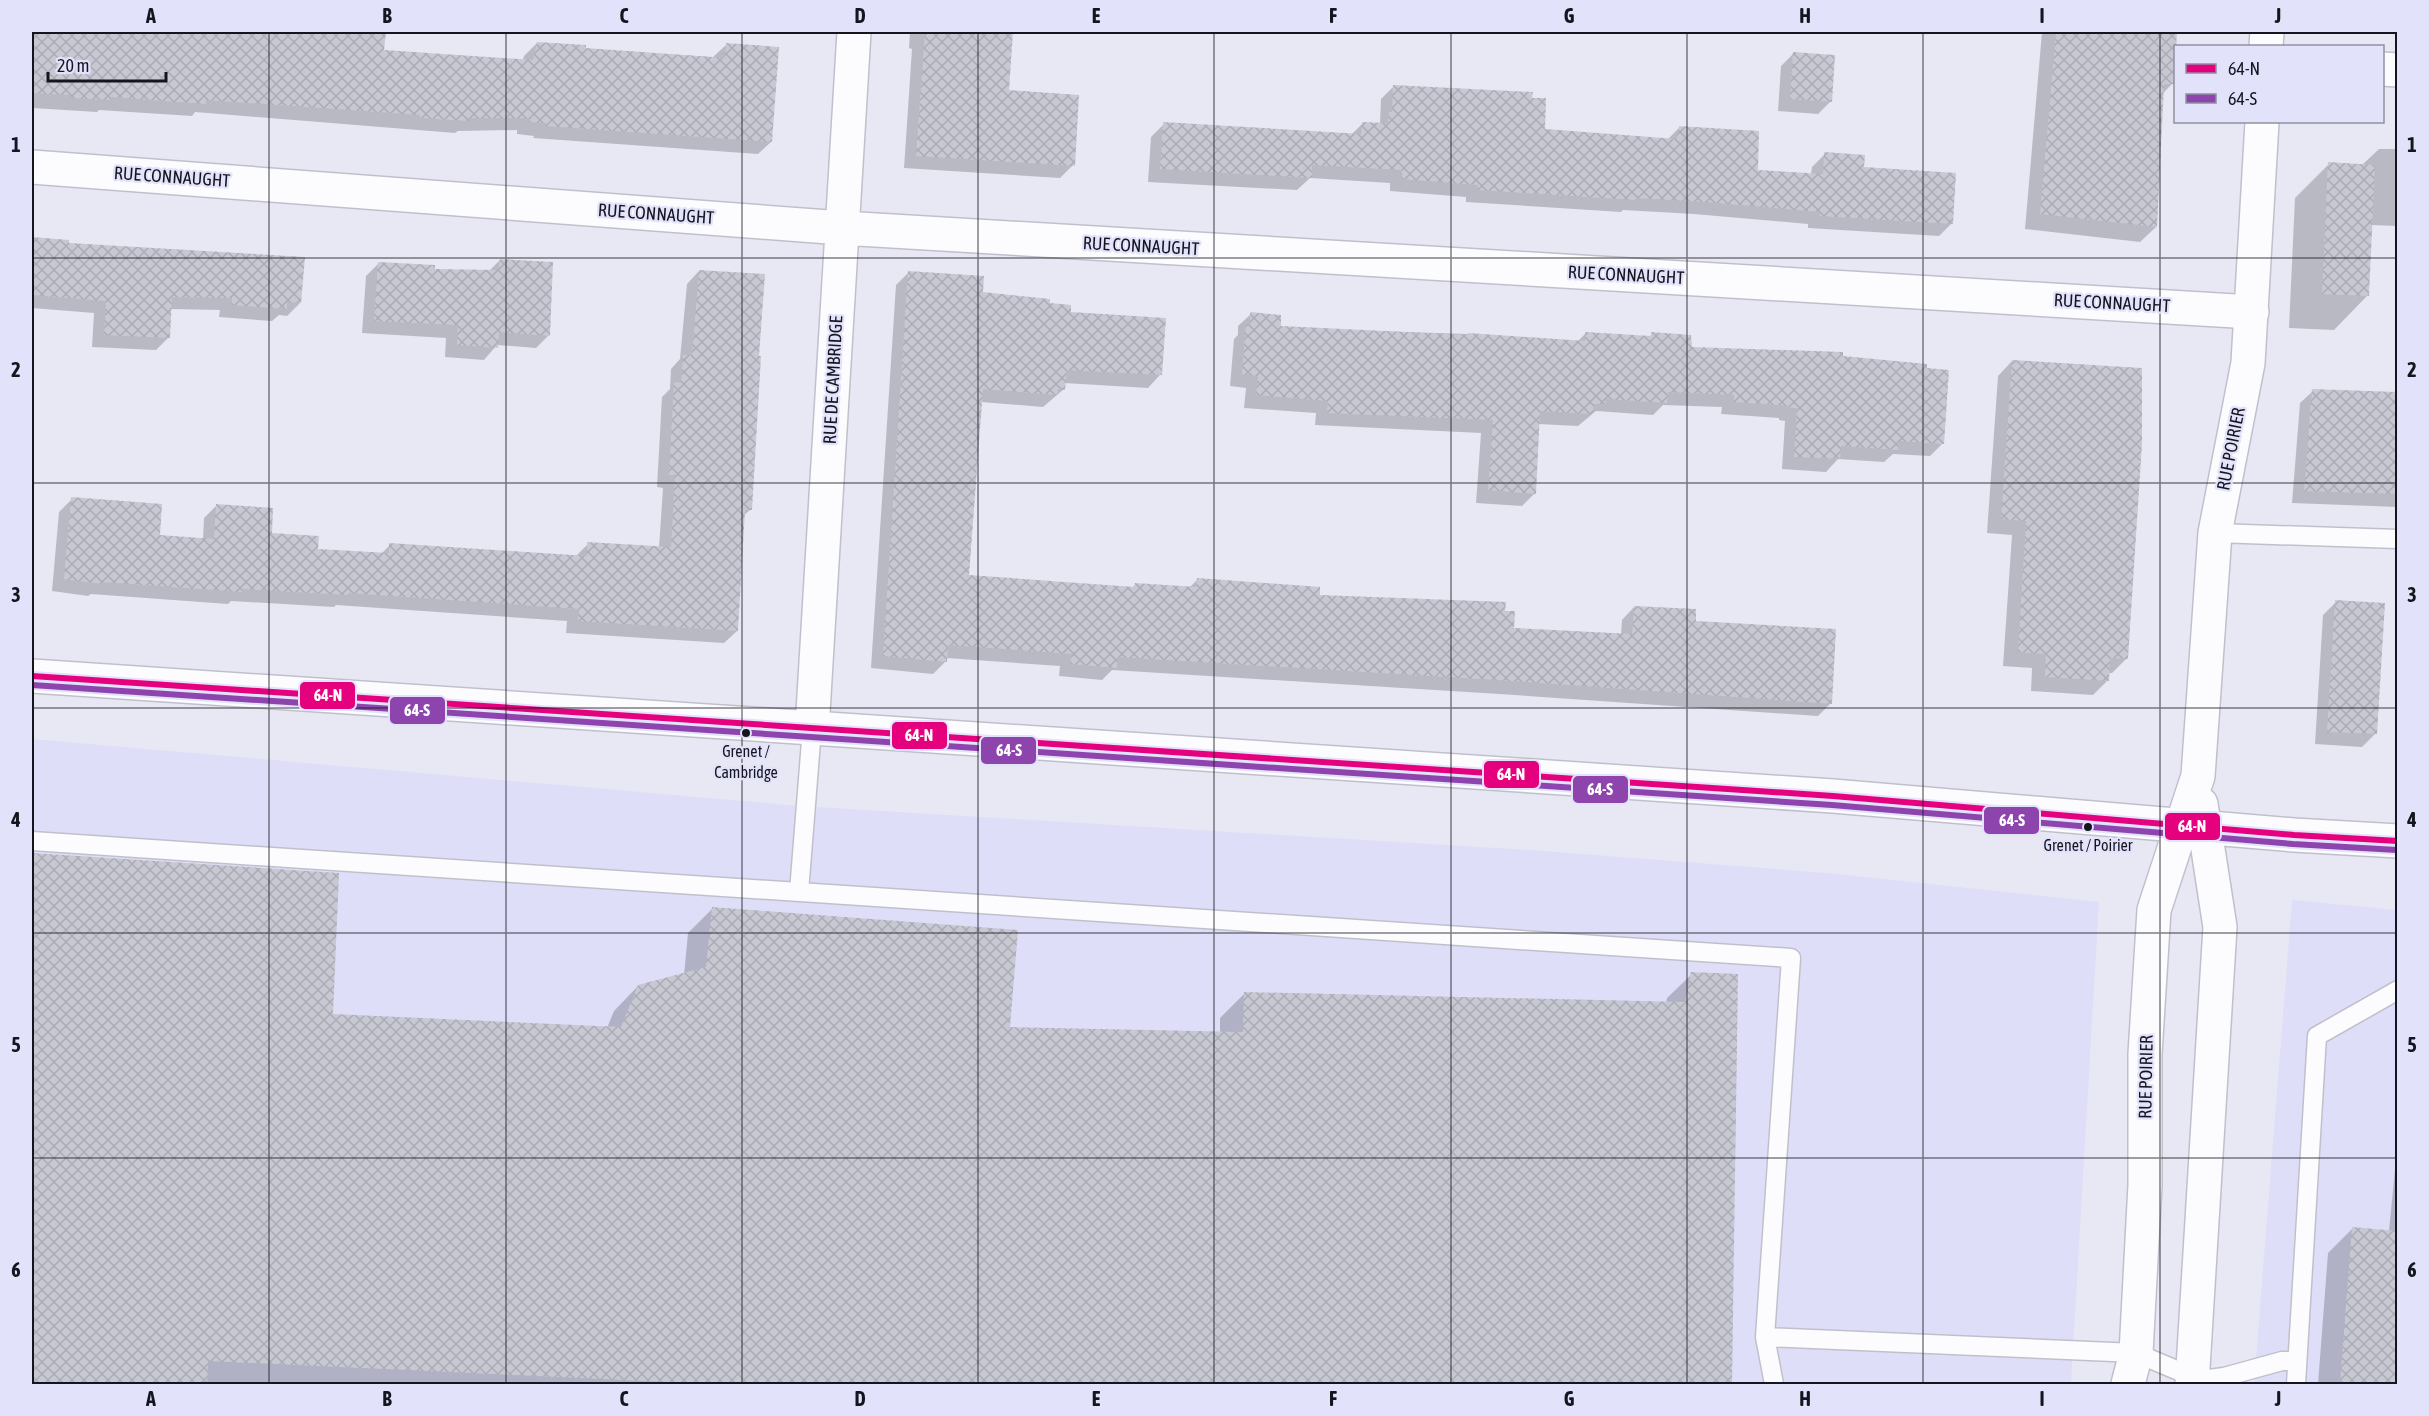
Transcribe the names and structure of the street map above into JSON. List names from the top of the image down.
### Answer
{
  "streets": {
    "street": ["RUE CONNAUGHT", "RUE DE CAMBRIDGE", "RUE POIRIER"]
  },
  "crossings": [
    ["RUE CONNAUGHT", "RUE DE CAMBRIDGE"],
    ["RUE CONNAUGHT", "RUE POIRIER"]
  ],
  "places": ["Grenet / Cambridge", "Grenet / Poirier"],
  "lines": ["transit line 64-N", "transit line 64-S"],
  "legend": ["64-N", "64-S"],
  "scale_bar": "20 m",
  "grid": {
    "columns": [
      "A",
      "B",
      "C",
      "D",
      "E",
      "F",
      "G",
      "H",
      "I",
      "J"
    ],
    "rows": [
      "1",
      "2",
      "3",
      "4",
      "5",
      "6"
    ]
  }
}
